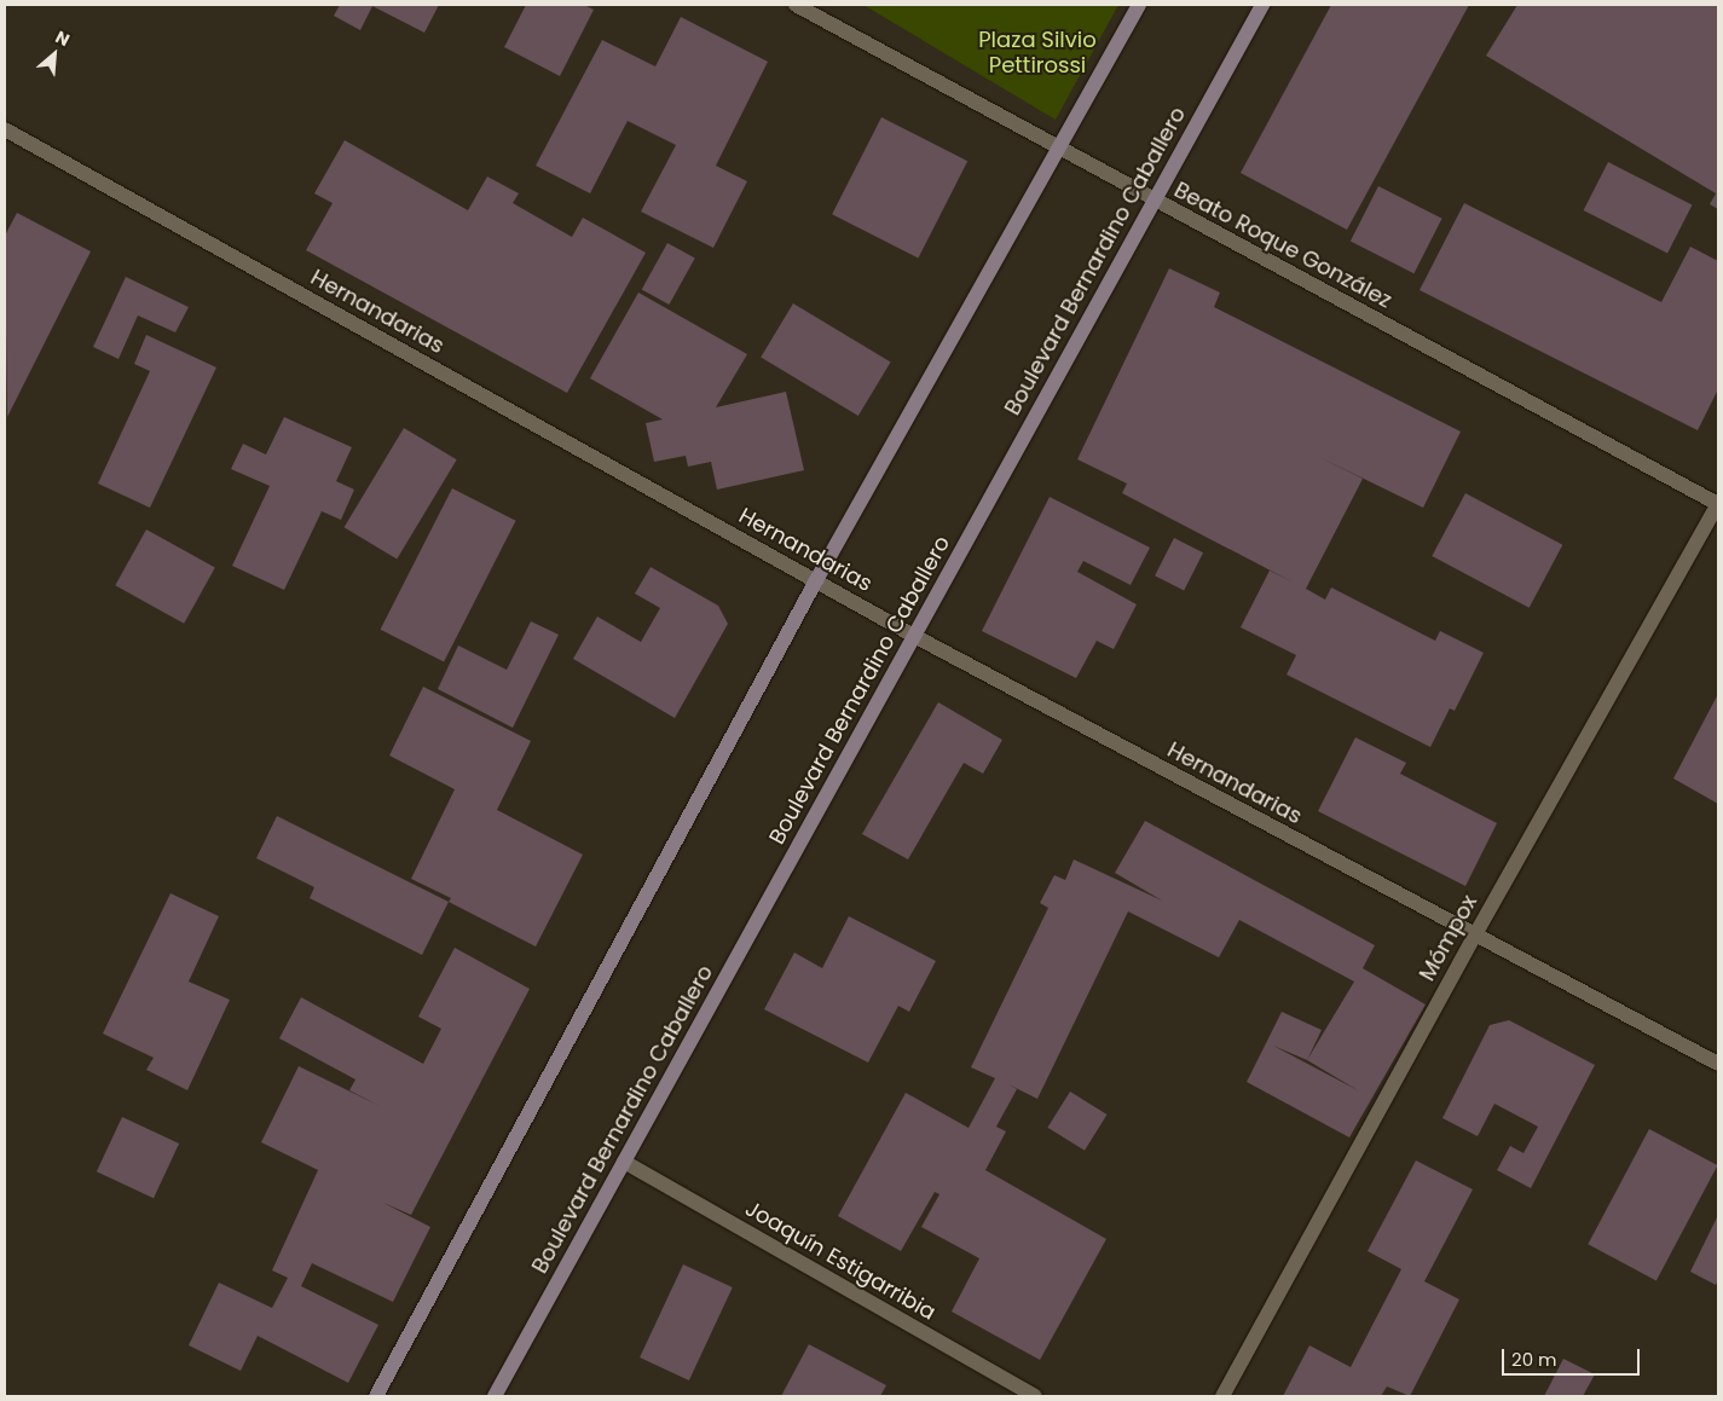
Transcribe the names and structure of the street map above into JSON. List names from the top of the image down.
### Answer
{
  "streets": {
    "main road": ["Boulevard Bernardino Caballero"],
    "street": [
      "Beato Roque González",
      "Hernandarias",
      "Mómpox",
      "Joaquín Estigarribia"
    ]
  },
  "crossings": [
    ["Beato Roque González", "Boulevard Bernardino Caballero"],
    ["Beato Roque González", "Mómpox"],
    ["Boulevard Bernardino Caballero", "Hernandarias"],
    ["Boulevard Bernardino Caballero", "Joaquín Estigarribia"],
    ["Hernandarias", "Mómpox"]
  ],
  "parks": ["Plaza Silvio Pettirossi"],
  "scale_bar": "20 m",
  "north": "top right"
}
